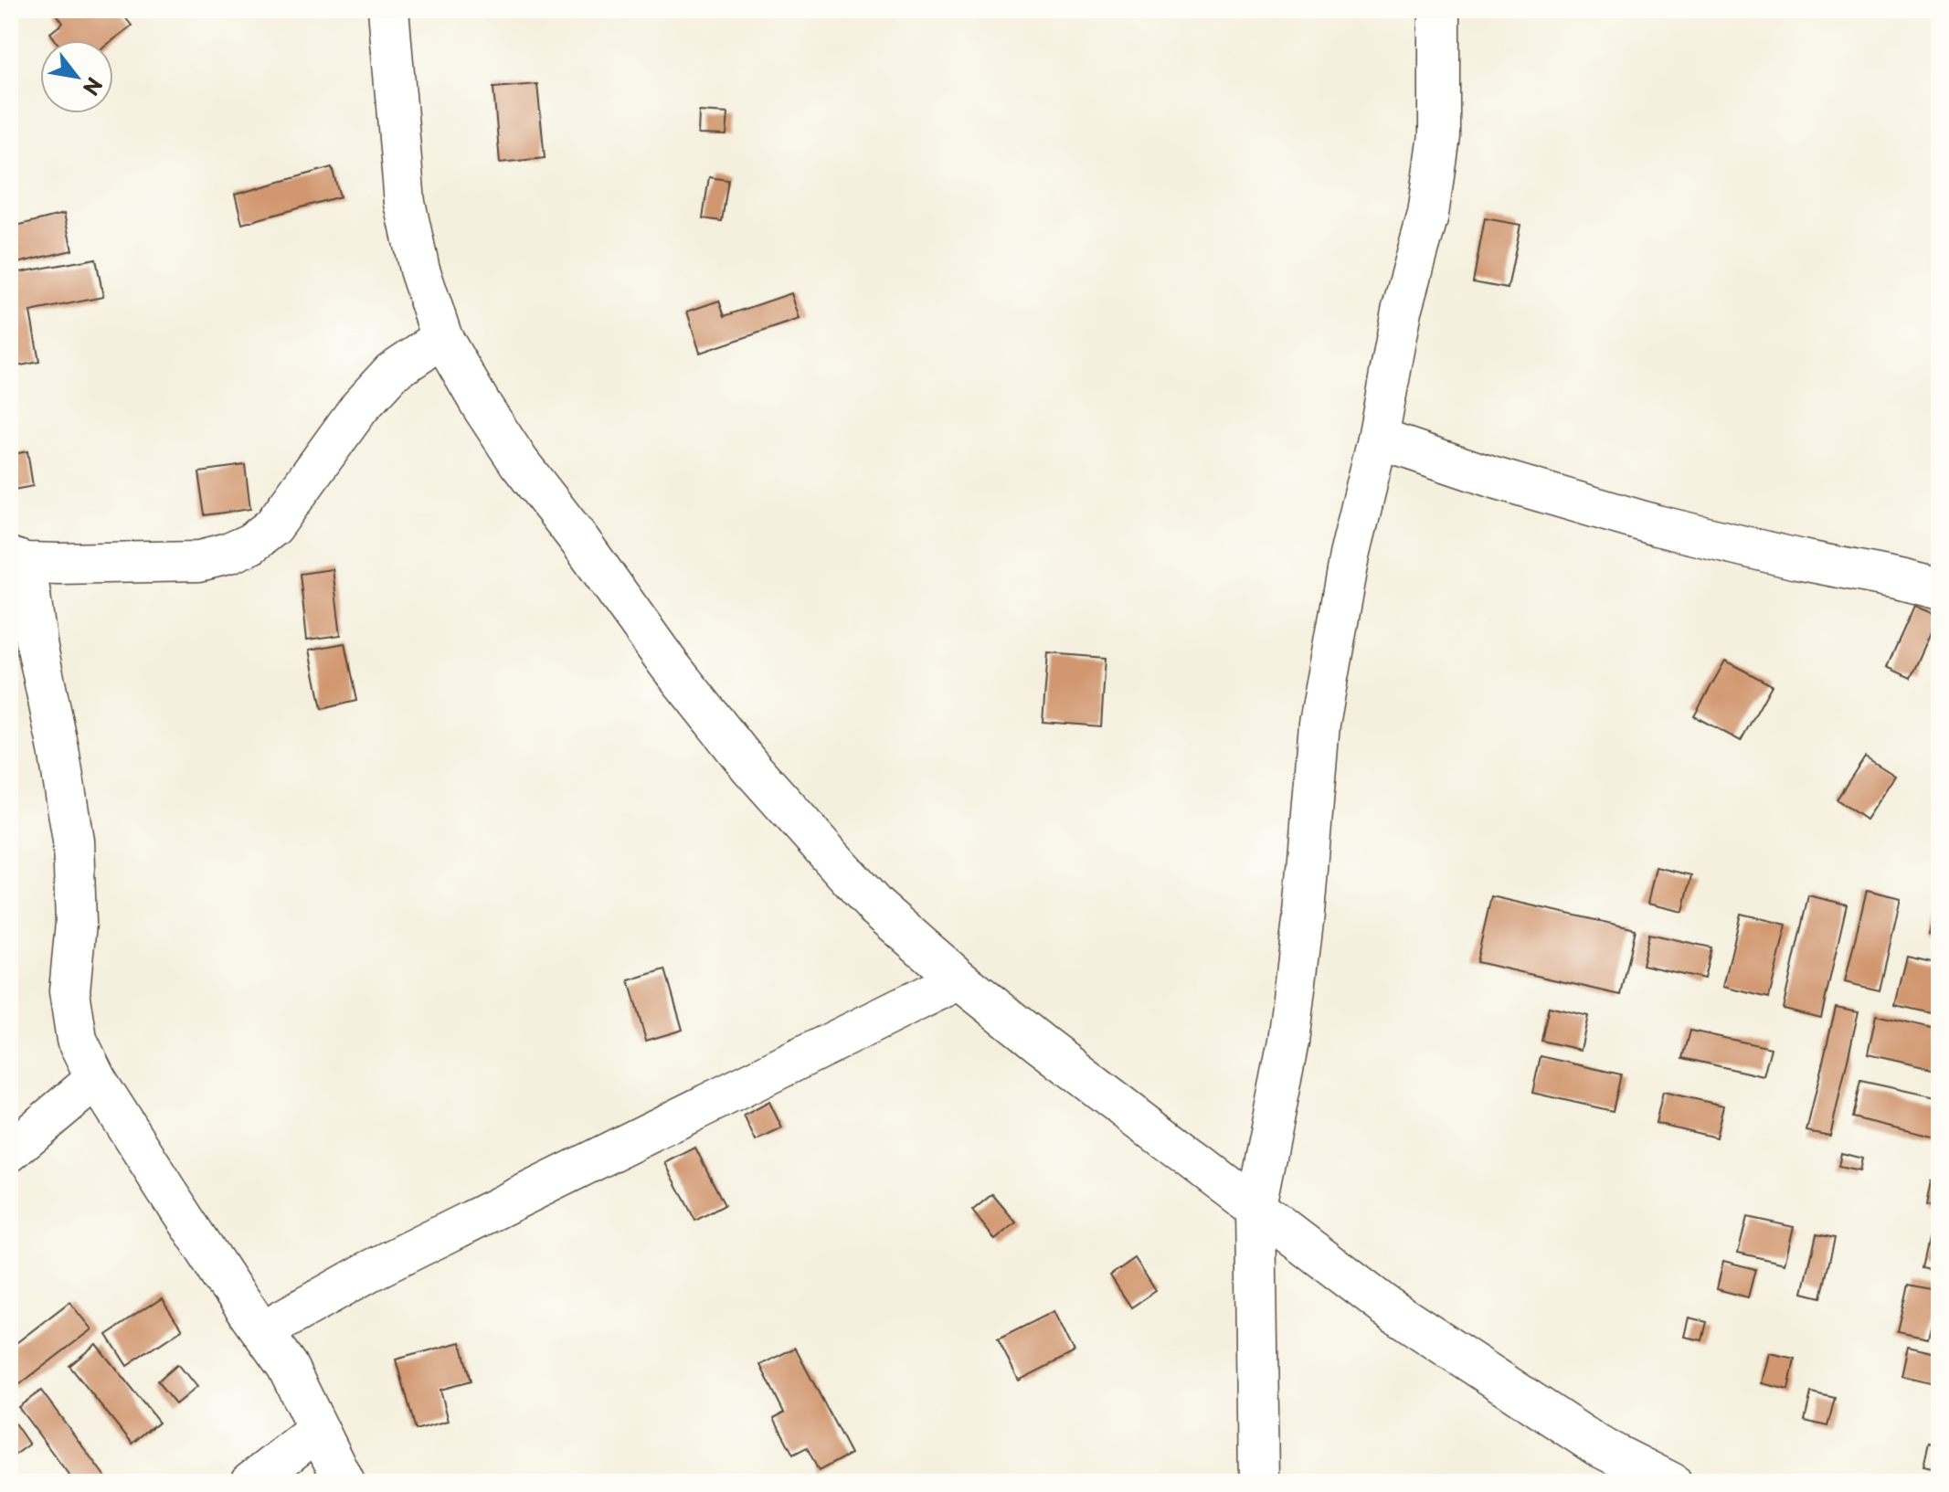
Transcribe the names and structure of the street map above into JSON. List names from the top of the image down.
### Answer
{
  "north": "bottom right"
}
